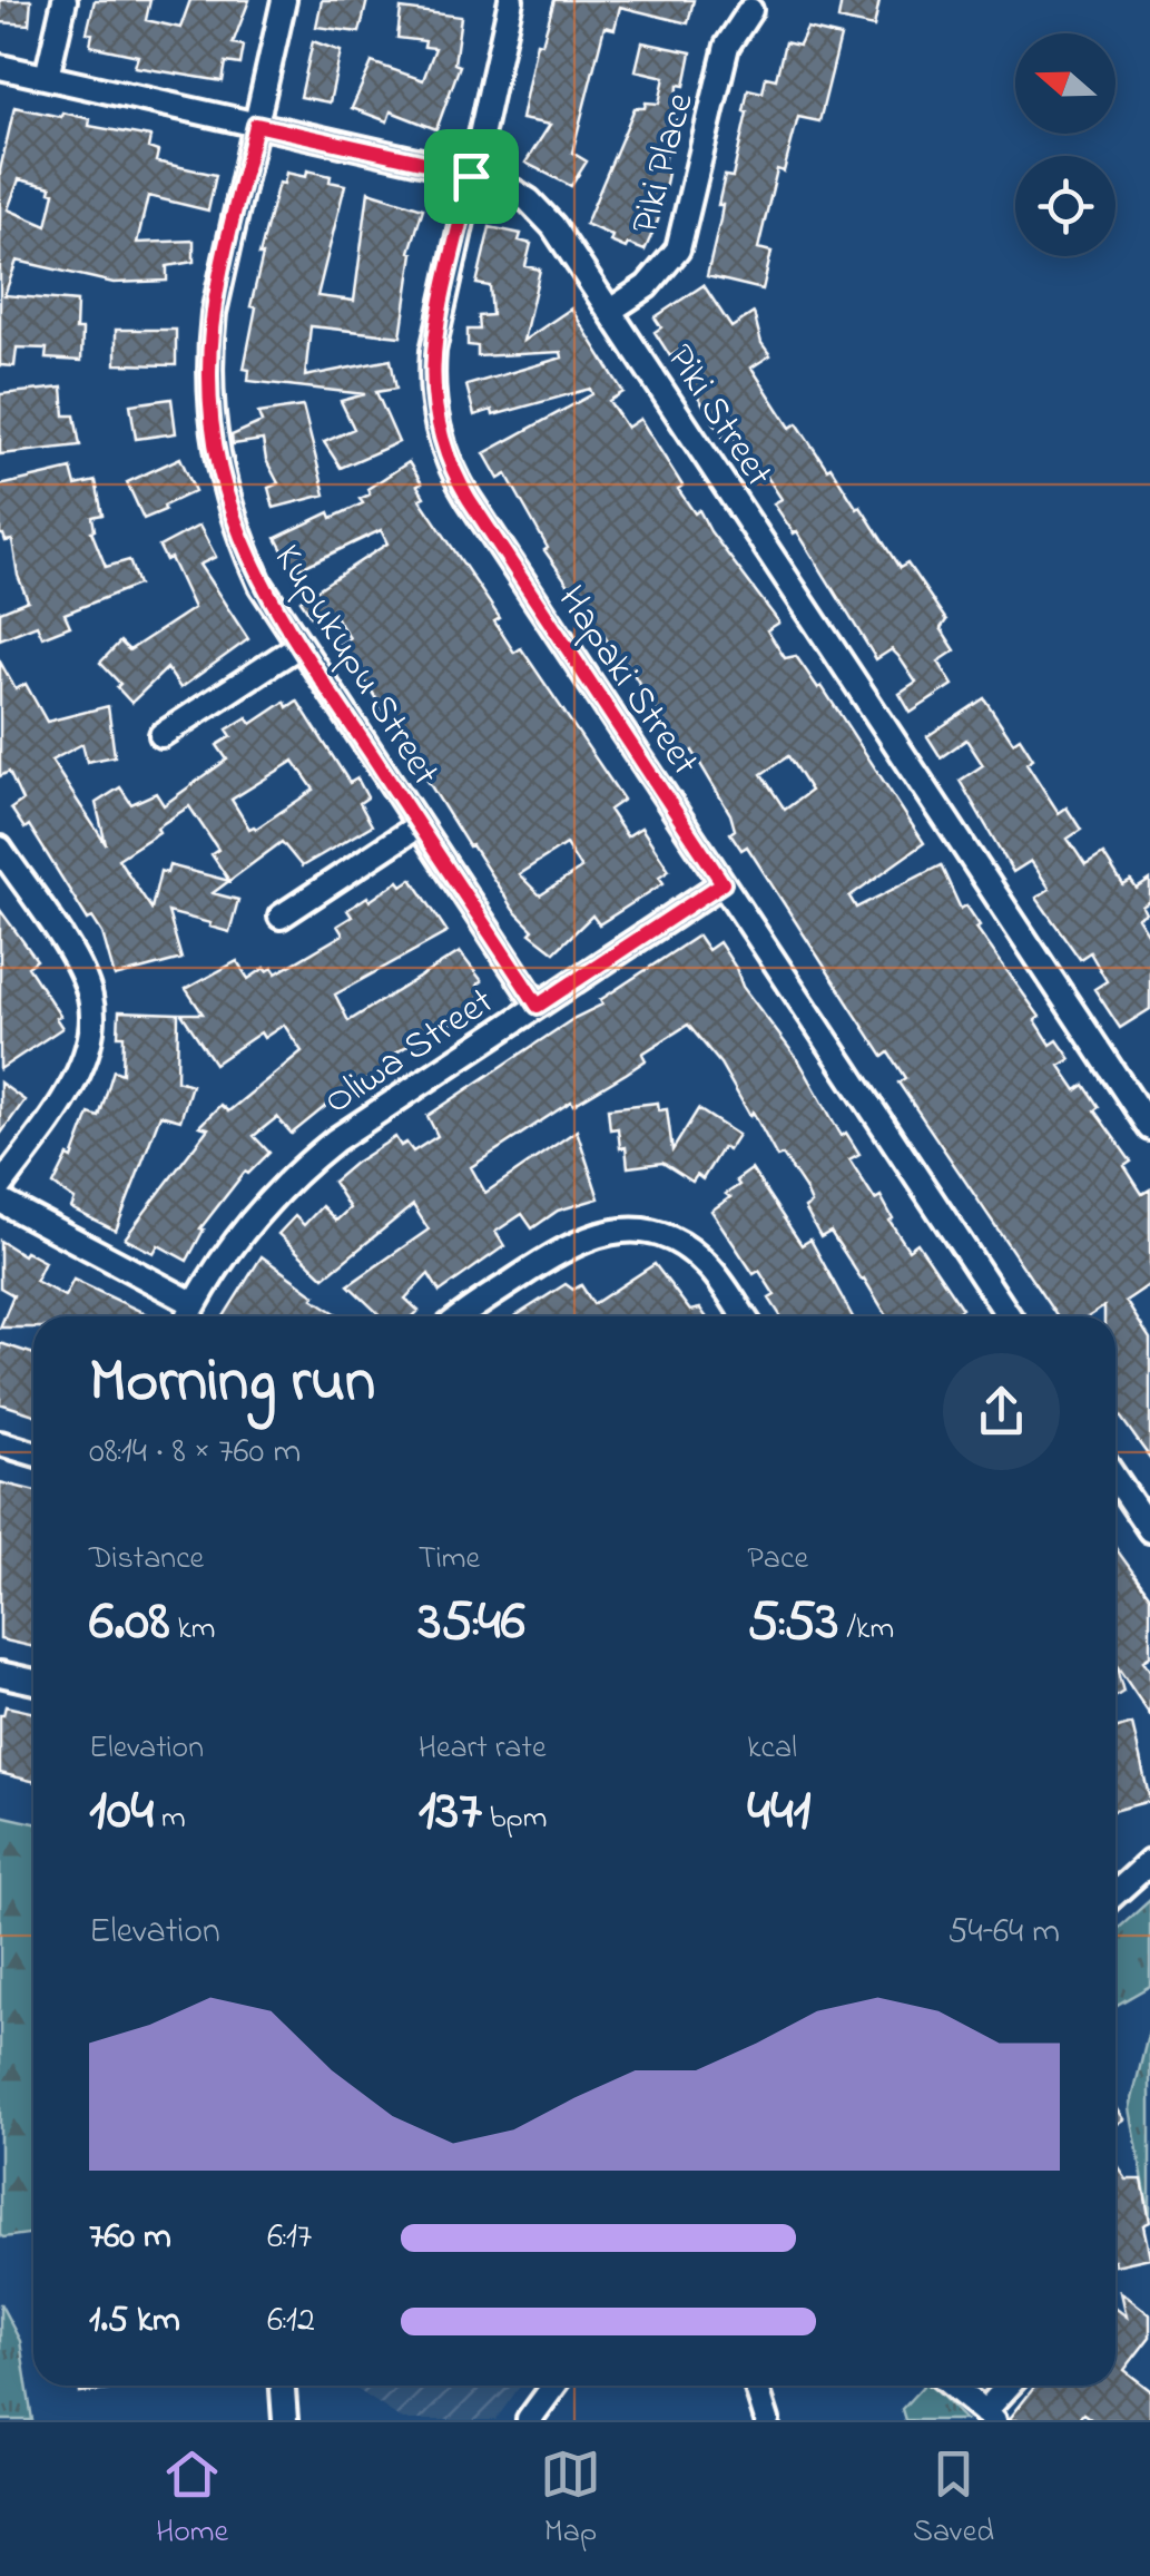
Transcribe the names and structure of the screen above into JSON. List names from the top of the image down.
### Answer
{
  "streets": {
    "street": [
      "Piki Place",
      "Piki Street",
      "Kupukupu Street",
      "Hapaki Street",
      "Oliwa Street"
    ]
  },
  "crossings": [
    ["Piki Place", "Piki Street"],
    ["Piki Street", "Kupukupu Street"],
    ["Piki Street", "Hapaki Street"],
    ["Kupukupu Street", "Oliwa Street"],
    ["Hapaki Street", "Oliwa Street"]
  ],
  "north": "left",
  "page": {
    "heading": ["Morning run", "08:14 · 8 × 760 m"],
    "stats": [
      ["Distance", "6.08 km"],
      ["Time", "35:46"],
      ["Pace", "5:53 /km"],
      ["Elevation", "104 m"],
      ["Heart rate", "137 bpm"],
      ["kcal", "441"]
    ],
    "chart": ["Elevation", "54–64 m"],
    "list": [
      {
        "name": "760 m",
        "note": "6:17"
      },
      {
        "name": "1.5 km",
        "note": "6:12"
      }
    ],
    "tabs": ["Home", "Map", "Saved"]
  }
}
